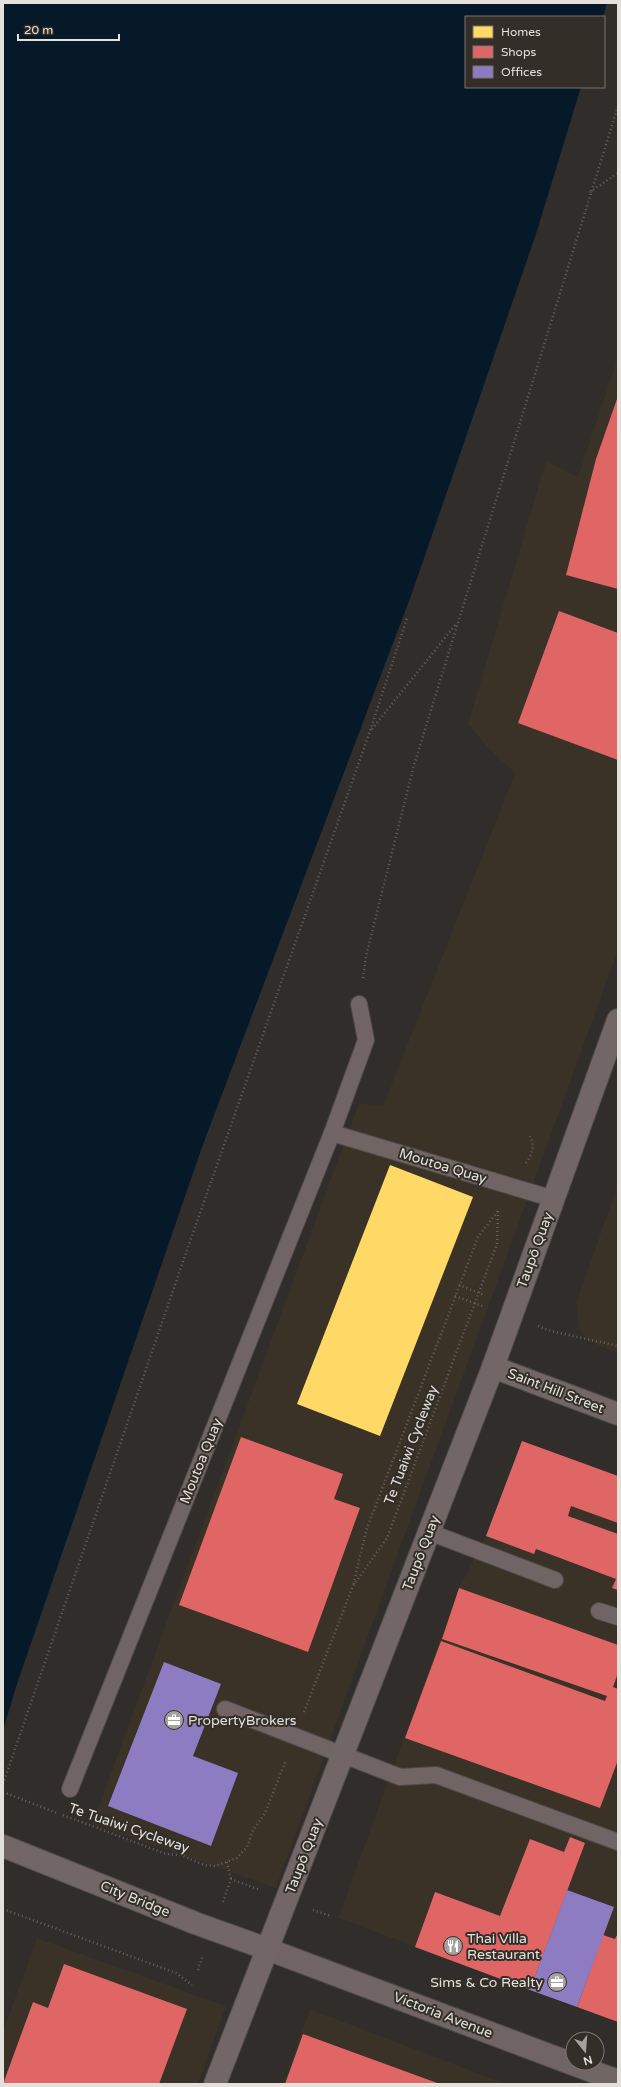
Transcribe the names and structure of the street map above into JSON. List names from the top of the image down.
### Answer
{
  "streets": {
    "main road": ["Taupō Quay", "Saint Hill Street", "City Bridge"],
    "street": ["Victoria Avenue"],
    "lane": ["Moutoa Quay"],
    "path": ["Te Tuaiwi Cycleway"]
  },
  "crossings": [
    ["Moutoa Quay", "Taupō Quay"],
    ["Taupō Quay", "Saint Hill Street"],
    ["Taupō Quay", "City Bridge"],
    ["Taupō Quay", "Victoria Avenue"],
    ["City Bridge", "Victoria Avenue"]
  ],
  "places": {
    "office": ["PropertyBrokers", "Sims & Co Realty"],
    "restaurant": ["Thai Villa Restaurant"]
  },
  "legend": ["Homes", "Shops", "Offices"],
  "scale_bar": "20 m",
  "north": "bottom"
}
